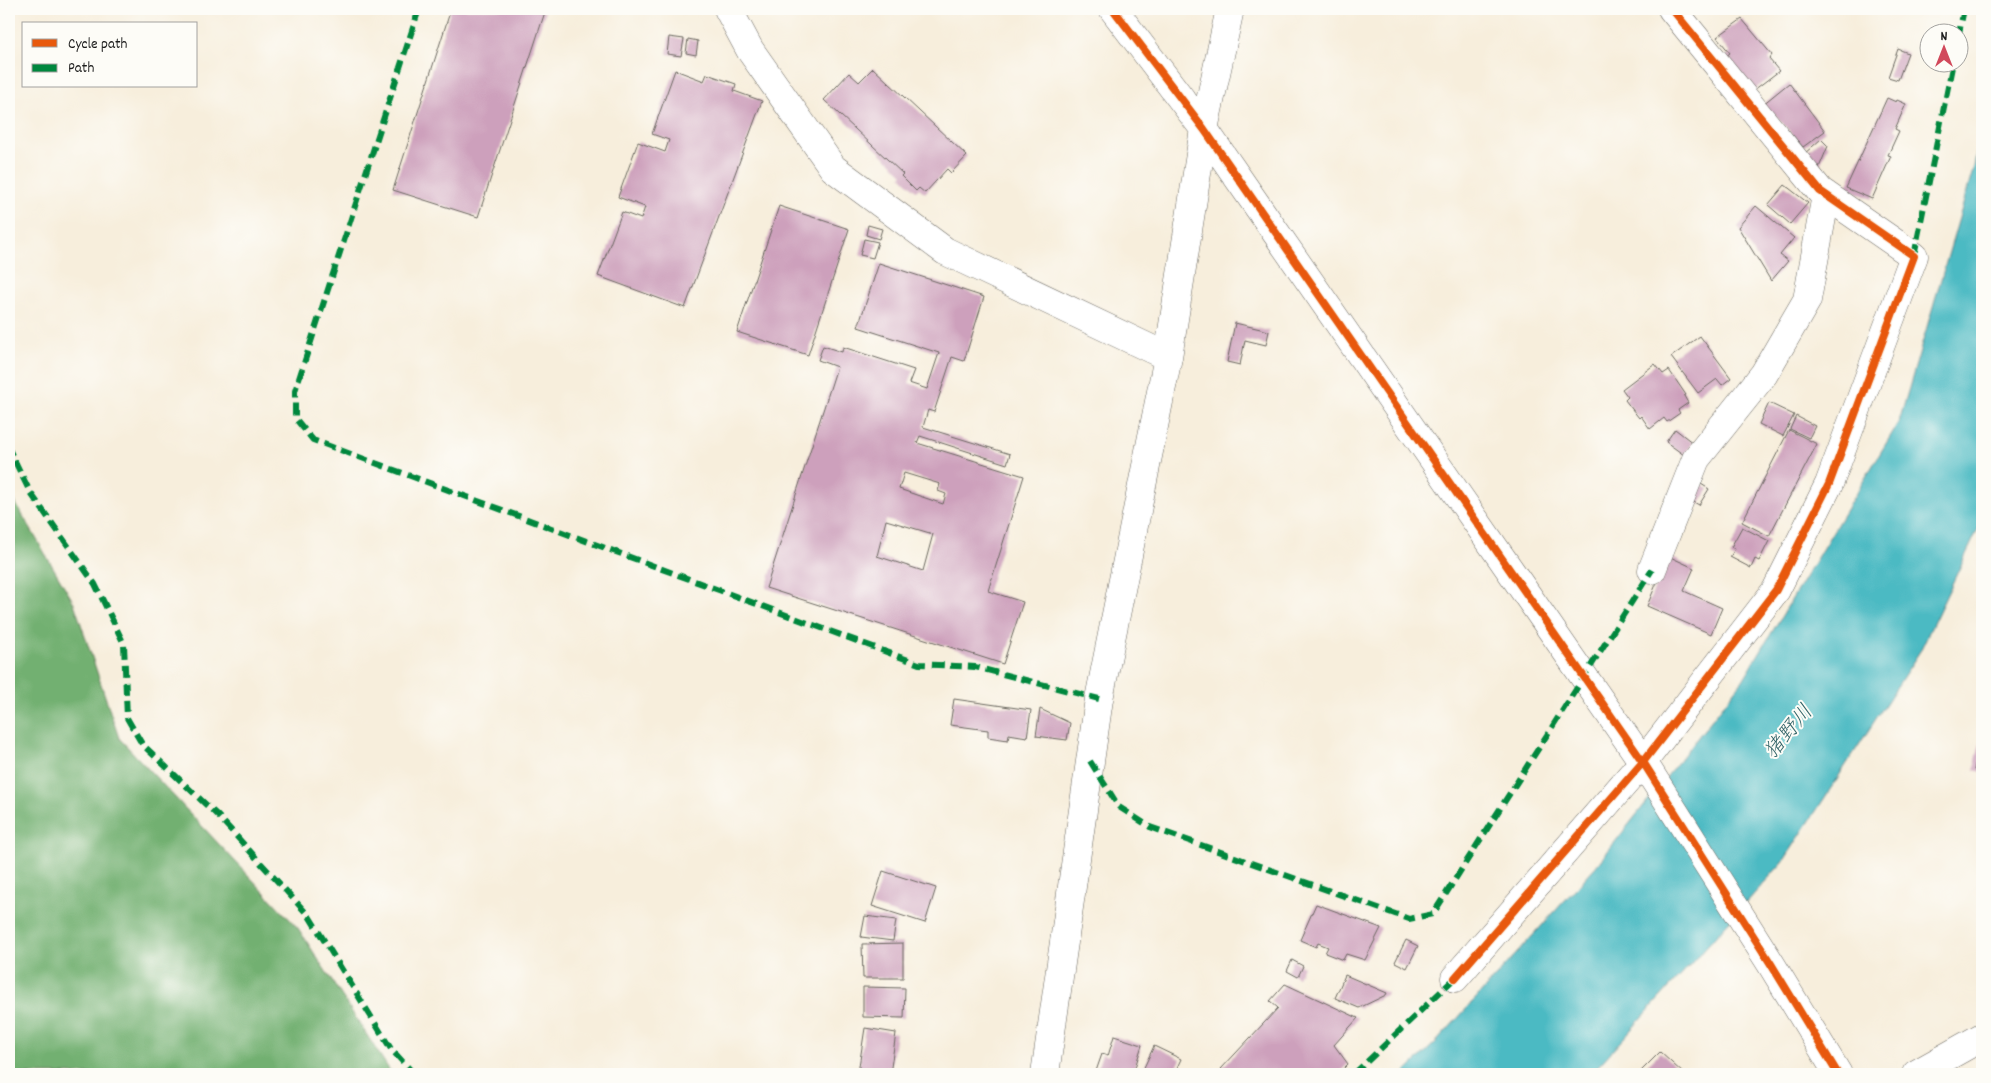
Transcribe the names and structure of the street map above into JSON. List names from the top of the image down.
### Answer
{
  "water": ["猪野川"],
  "legend": ["Cycle path", "Path"],
  "north": "top"
}
